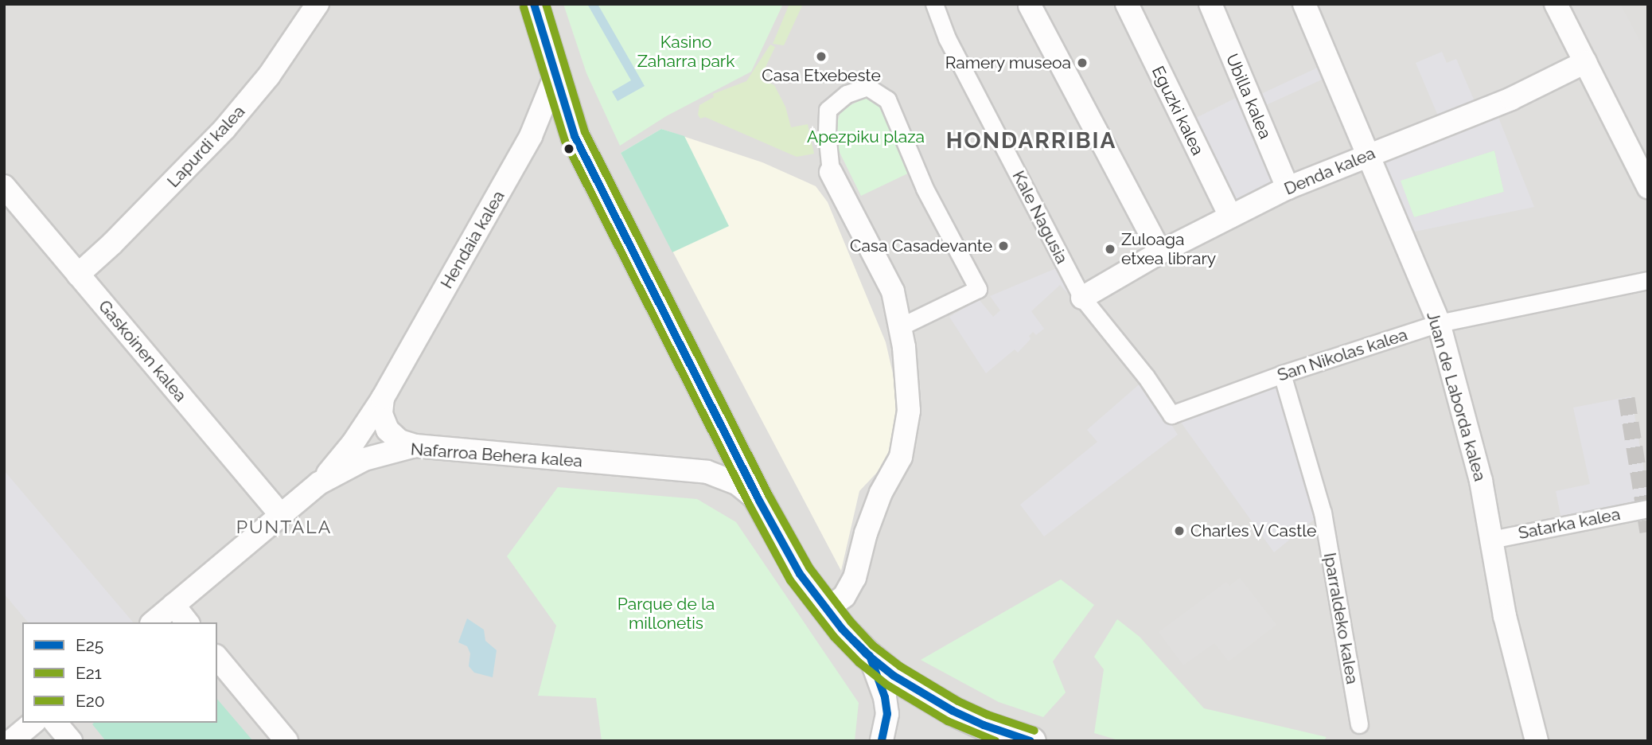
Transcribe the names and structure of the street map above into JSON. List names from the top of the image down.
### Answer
{
  "streets": {
    "street": [
      "Ubilla kalea",
      "Eguzki kalea",
      "Lapurdi kalea",
      "Denda kalea",
      "Kale Nagusia",
      "Hendaia kalea",
      "Gaskoinen kalea",
      "San Nikolas kalea",
      "Juan de Laborda kalea",
      "Nafarroa Behera kalea",
      "Satarka kalea",
      "Iparraldeko kalea"
    ]
  },
  "crossings": [
    ["Ubilla kalea", "Denda kalea"],
    ["Eguzki kalea", "Denda kalea"],
    ["Lapurdi kalea", "Gaskoinen kalea"],
    ["Denda kalea", "Kale Nagusia"],
    ["Denda kalea", "Juan de Laborda kalea"],
    ["Kale Nagusia", "San Nikolas kalea"],
    ["Hendaia kalea", "Nafarroa Behera kalea"],
    ["Gaskoinen kalea", "Nafarroa Behera kalea"],
    ["San Nikolas kalea", "Juan de Laborda kalea"],
    ["San Nikolas kalea", "Iparraldeko kalea"],
    ["Juan de Laborda kalea", "Satarka kalea"]
  ],
  "districts": ["HONDARRIBIA", "PUNTALA"],
  "parks": ["Kasino Zaharra park", "Apezpiku plaza", "Parque de la millonetis"],
  "places": [
    "Casa Etxebeste",
    "Ramery museoa",
    "Casa Casadevante",
    "Zuloaga etxea library",
    "Charles V Castle"
  ],
  "lines": ["transit line E25", "transit line E20", "transit line E21"],
  "legend": ["E25", "E21", "E20"]
}
